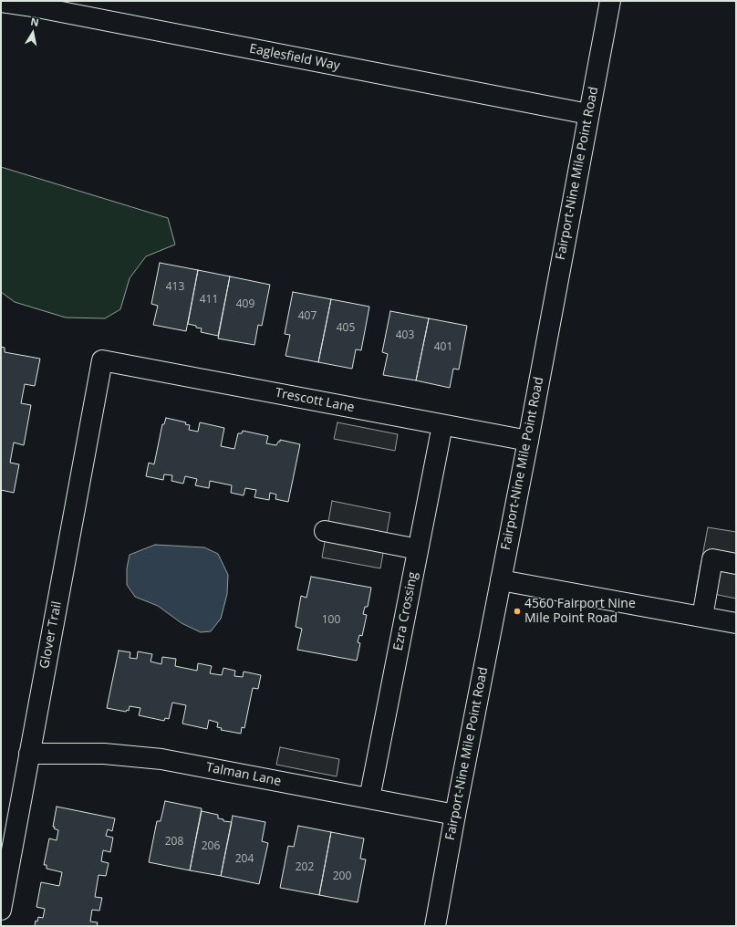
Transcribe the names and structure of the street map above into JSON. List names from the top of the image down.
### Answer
{
  "streets": {
    "street": [
      "Eaglesfield Way",
      "Fairport-Nine Mile Point Road",
      "Trescott Lane",
      "Ezra Crossing",
      "Glover Trail",
      "Talman Lane"
    ]
  },
  "crossings": [
    ["Eaglesfield Way", "Fairport-Nine Mile Point Road"],
    ["Fairport-Nine Mile Point Road", "Trescott Lane"],
    ["Fairport-Nine Mile Point Road", "Talman Lane"],
    ["Trescott Lane", "Ezra Crossing"],
    ["Trescott Lane", "Glover Trail"],
    ["Ezra Crossing", "Talman Lane"],
    ["Glover Trail", "Talman Lane"]
  ],
  "places": ["4560 Fairport Nine Mile Point Road"],
  "house_numbers": [
    "413",
    "411",
    "409",
    "407",
    "405",
    "403",
    "401",
    "100",
    "208",
    "206",
    "204",
    "202",
    "200"
  ],
  "north": "top"
}
